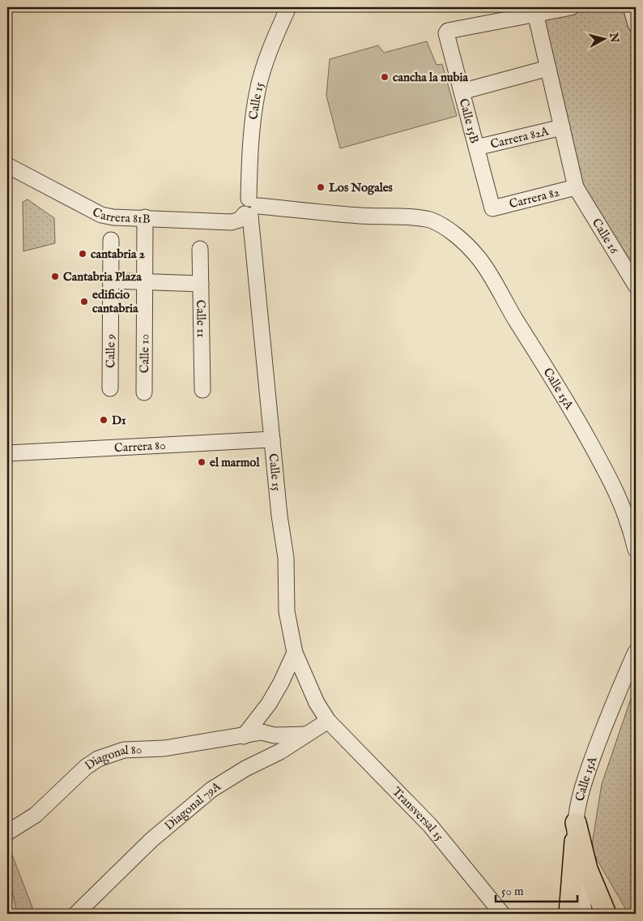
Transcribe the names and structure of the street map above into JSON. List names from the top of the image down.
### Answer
{
  "streets": {
    "street": [
      "Calle 15",
      "Calle 15B",
      "Carrera 82A",
      "Carrera 82",
      "Carrera 81B",
      "Calle 16",
      "Calle 11",
      "Calle 9",
      "Calle 10",
      "Calle 15A",
      "Carrera 80",
      "Diagonal 80",
      "Diagonal 79A",
      "Transversal 15"
    ]
  },
  "crossings": [
    ["Calle 15", "Carrera 81B"],
    ["Calle 15", "Carrera 80"],
    ["Calle 15", "Diagonal 79A"],
    ["Calle 15", "Transversal 15"],
    ["Calle 15B", "Carrera 82A"],
    ["Calle 15B", "Carrera 82"],
    ["Calle 15B", "Calle 16"],
    ["Carrera 82A", "Calle 16"],
    ["Carrera 82", "Calle 16"],
    ["Carrera 81B", "Calle 10"],
    ["Carrera 81B", "Calle 15A"],
    ["Diagonal 80", "Diagonal 79A"],
    ["Diagonal 79A", "Transversal 15"]
  ],
  "places": [
    "cancha la nubia",
    "Los Nogales",
    "cantabria 2",
    "Cantabria Plaza",
    "edificio cantabria",
    "D1",
    "el marmol"
  ],
  "scale_bar": "50 m",
  "north": "right"
}
